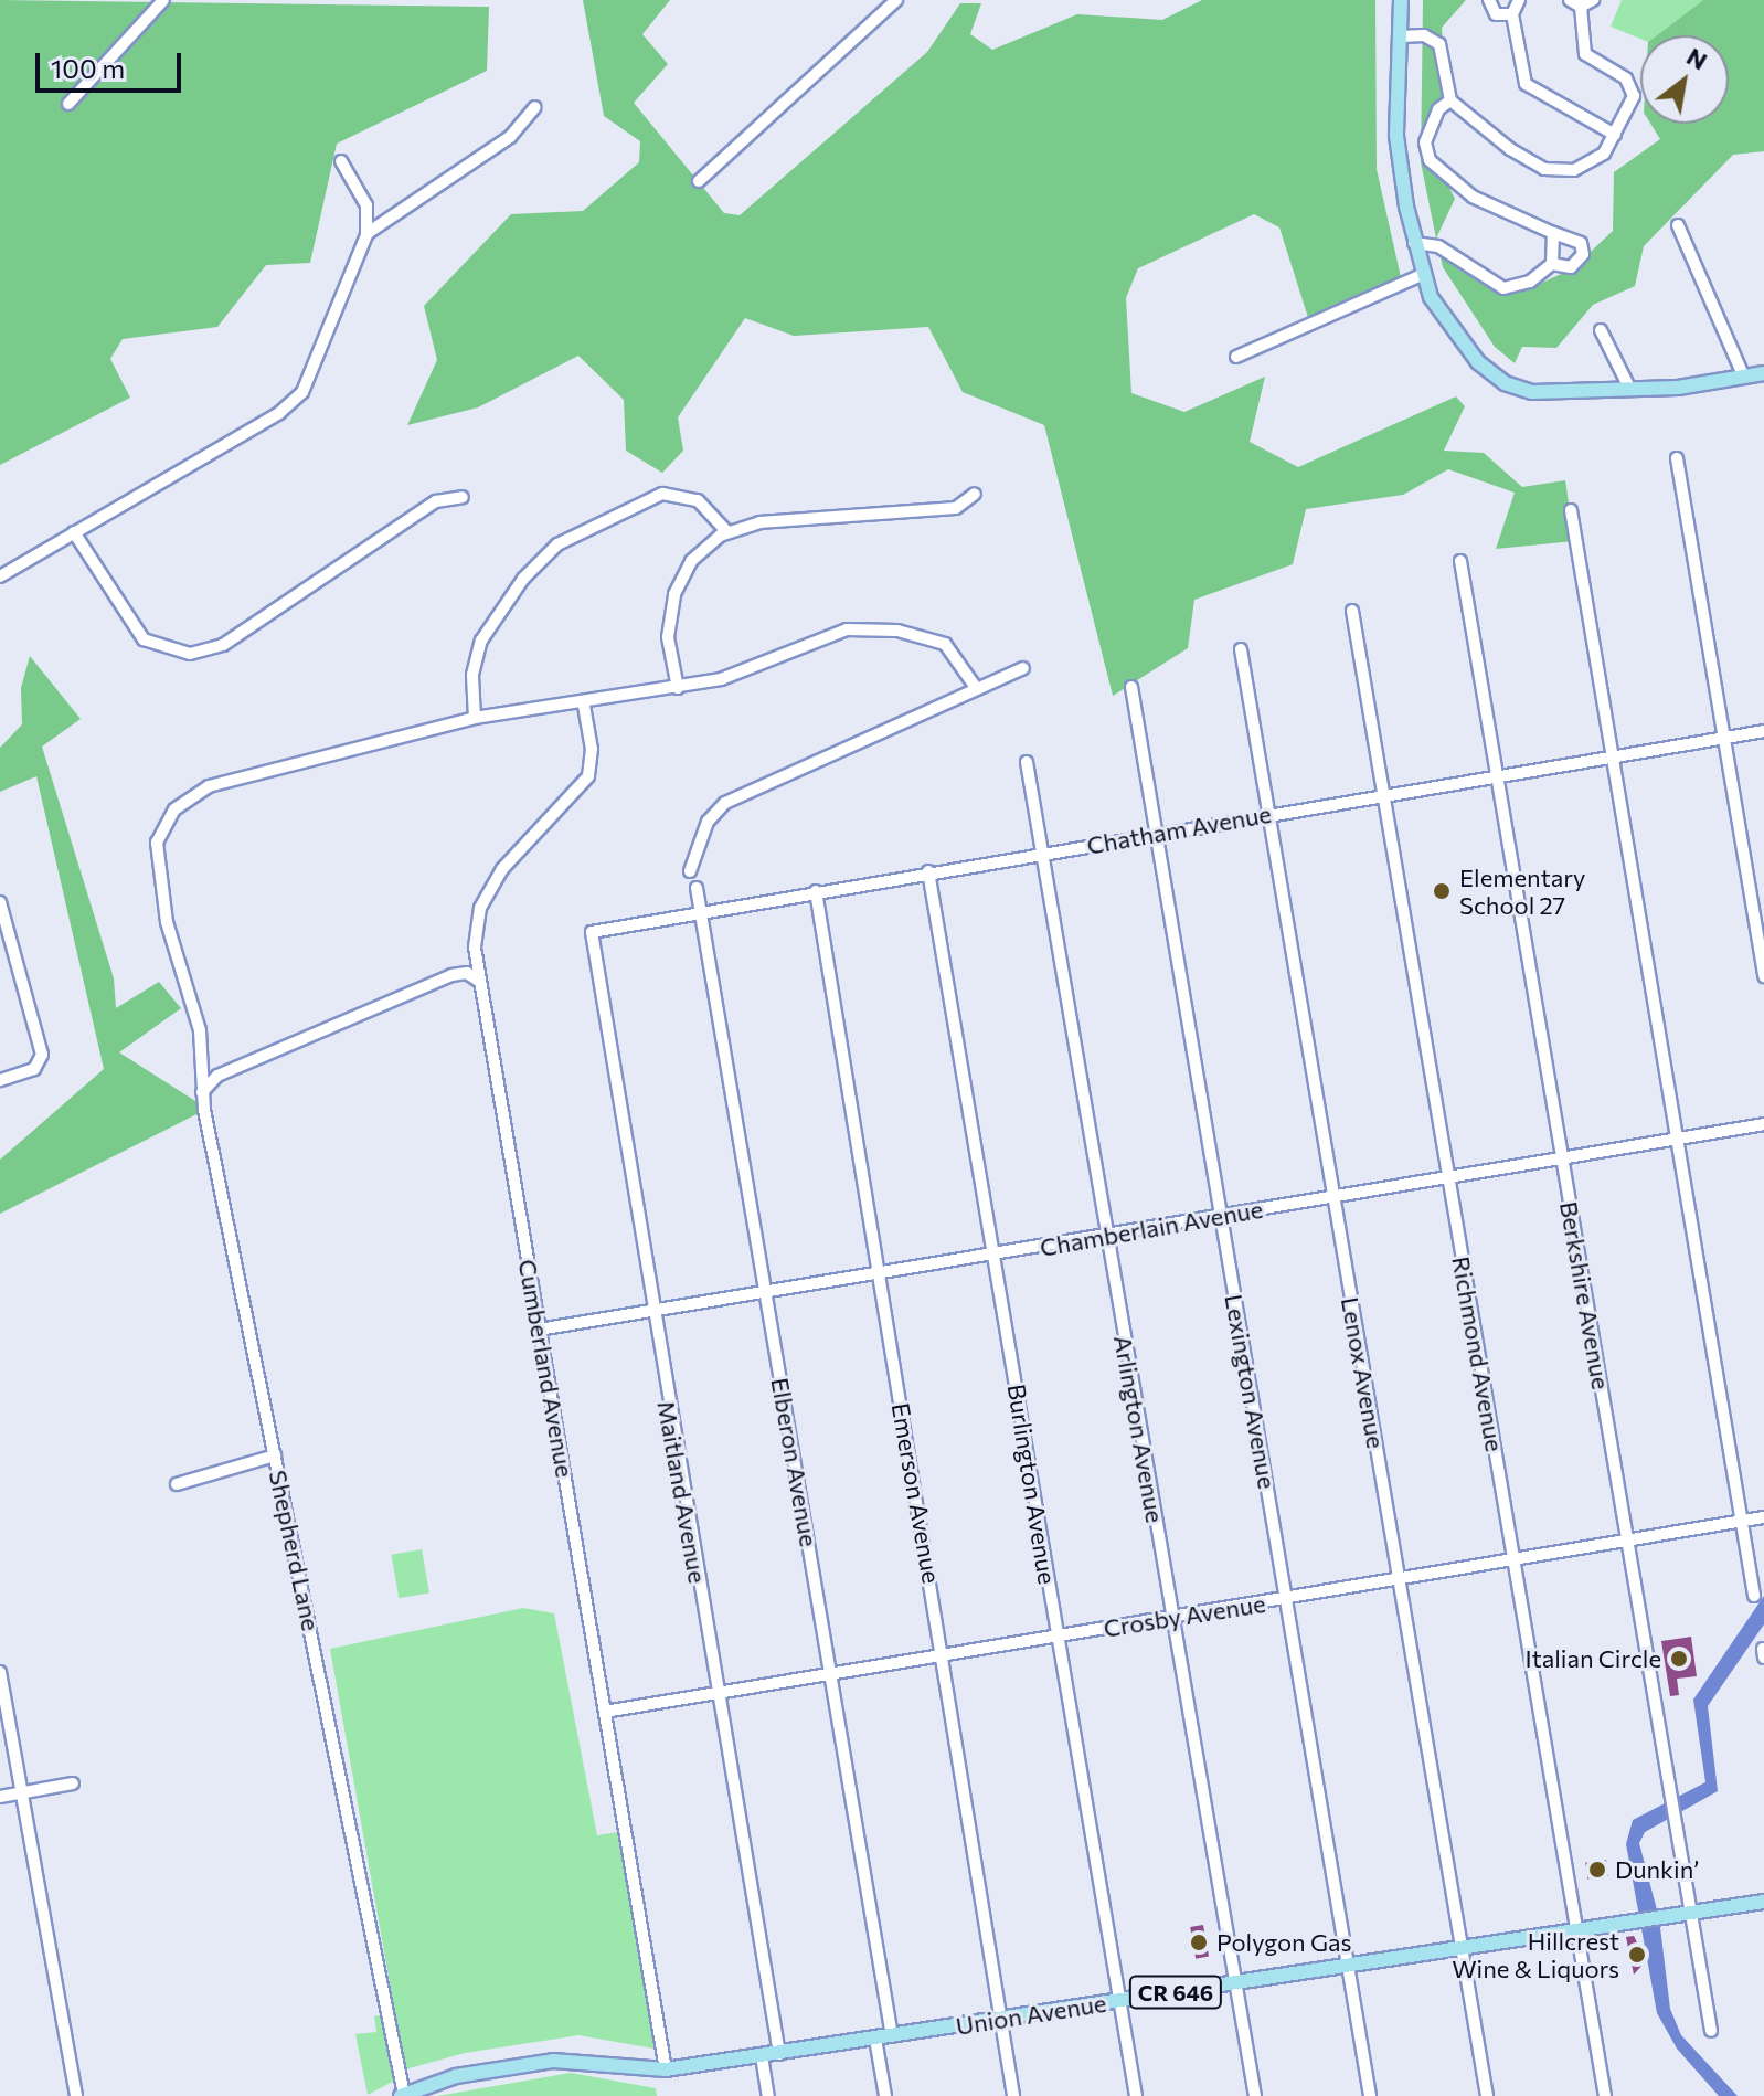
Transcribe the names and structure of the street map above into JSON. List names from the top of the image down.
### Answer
{
  "streets": {
    "main road": ["CR 646", "Union Avenue"],
    "street": [
      "Chatham Avenue",
      "Chamberlain Avenue",
      "Berkshire Avenue",
      "Richmond Avenue",
      "Cumberland Avenue",
      "Lenox Avenue",
      "Lexington Avenue",
      "Arlington Avenue",
      "Elberon Avenue",
      "Burlington Avenue",
      "Maitland Avenue",
      "Emerson Avenue",
      "Shepherd Lane",
      "Crosby Avenue"
    ]
  },
  "crossings": [
    ["Chatham Avenue", "Berkshire Avenue"],
    ["Chatham Avenue", "Richmond Avenue"],
    ["Chatham Avenue", "Lenox Avenue"],
    ["Chatham Avenue", "Lexington Avenue"],
    ["Chatham Avenue", "Arlington Avenue"],
    ["Chatham Avenue", "Elberon Avenue"],
    ["Chatham Avenue", "Burlington Avenue"],
    ["Chatham Avenue", "Maitland Avenue"],
    ["Chatham Avenue", "Emerson Avenue"],
    ["Chamberlain Avenue", "Berkshire Avenue"],
    ["Chamberlain Avenue", "Richmond Avenue"],
    ["Chamberlain Avenue", "Cumberland Avenue"],
    ["Chamberlain Avenue", "Lenox Avenue"],
    ["Chamberlain Avenue", "Lexington Avenue"],
    ["Chamberlain Avenue", "Arlington Avenue"],
    ["Chamberlain Avenue", "Elberon Avenue"],
    ["Chamberlain Avenue", "Burlington Avenue"],
    ["Chamberlain Avenue", "Maitland Avenue"],
    ["Chamberlain Avenue", "Emerson Avenue"],
    ["Berkshire Avenue", "Crosby Avenue"],
    ["Berkshire Avenue", "Union Avenue"],
    ["Richmond Avenue", "Crosby Avenue"],
    ["Richmond Avenue", "Union Avenue"],
    ["Cumberland Avenue", "Shepherd Lane"],
    ["Cumberland Avenue", "Crosby Avenue"],
    ["Cumberland Avenue", "CR 646"],
    ["Cumberland Avenue", "Union Avenue"],
    ["Lenox Avenue", "Crosby Avenue"],
    ["Lenox Avenue", "Union Avenue"],
    ["Lexington Avenue", "Crosby Avenue"],
    ["Lexington Avenue", "Union Avenue"],
    ["Arlington Avenue", "Crosby Avenue"],
    ["Arlington Avenue", "Union Avenue"],
    ["Elberon Avenue", "Crosby Avenue"],
    ["Elberon Avenue", "Union Avenue"],
    ["Burlington Avenue", "Crosby Avenue"],
    ["Burlington Avenue", "Union Avenue"],
    ["Maitland Avenue", "Crosby Avenue"],
    ["Maitland Avenue", "Union Avenue"],
    ["Emerson Avenue", "Crosby Avenue"],
    ["Emerson Avenue", "Union Avenue"],
    ["Shepherd Lane", "CR 646"],
    ["CR 646", "Union Avenue"]
  ],
  "places": [
    "Elementary School 27",
    "Italian Circle",
    "Dunkin’",
    "Polygon Gas",
    "Hillcrest Wine & Liquors"
  ],
  "scale_bar": "100 m",
  "north": "top right"
}
